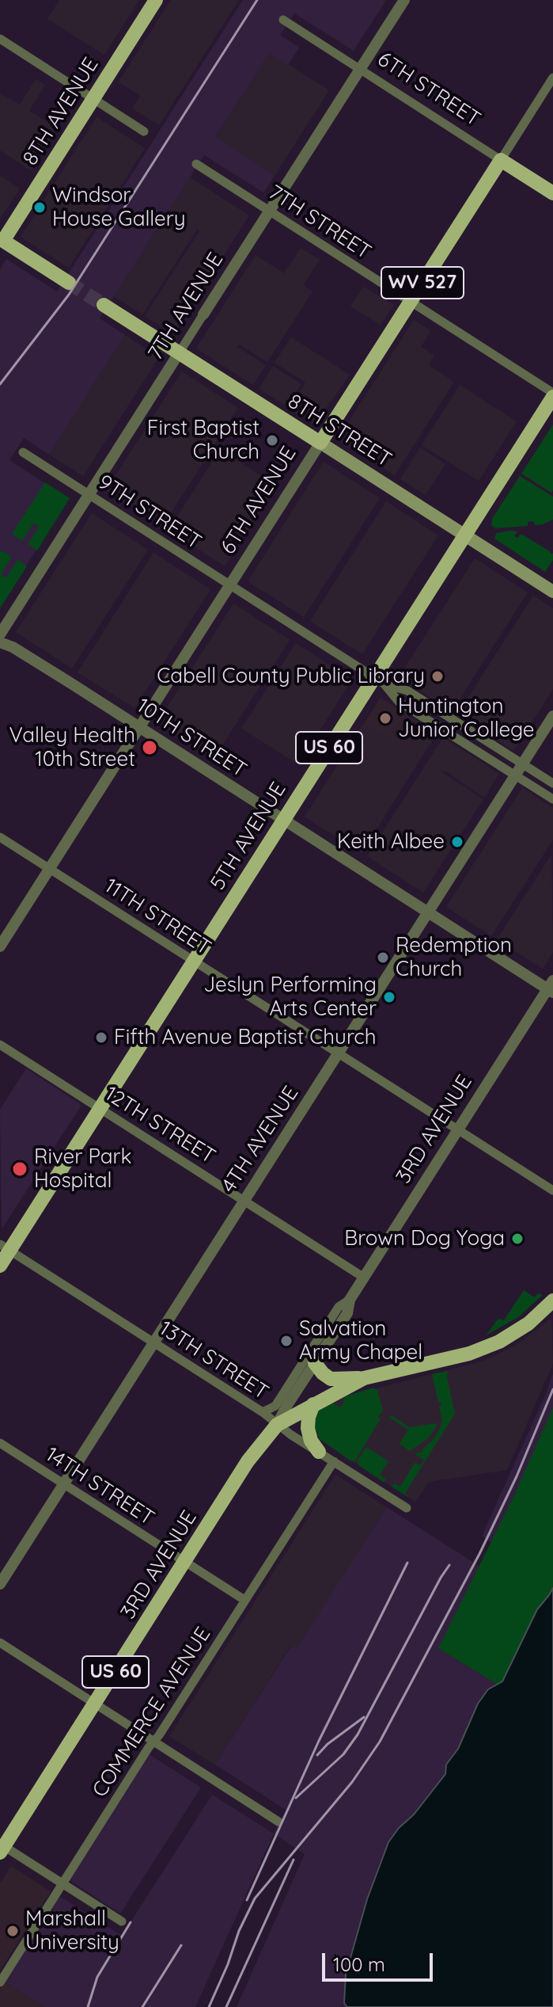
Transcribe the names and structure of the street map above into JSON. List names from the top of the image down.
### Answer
{
  "streets": {
    "main road": [
      "6TH STREET",
      "8TH AVENUE",
      "WV 527",
      "8TH STREET",
      "6TH AVENUE",
      "US 60",
      "5TH AVENUE",
      "3RD AVENUE"
    ],
    "street": [
      "7TH STREET",
      "7TH AVENUE",
      "9TH STREET",
      "10TH STREET",
      "11TH STREET",
      "12TH STREET",
      "4TH AVENUE",
      "13TH STREET",
      "14TH STREET",
      "COMMERCE AVENUE"
    ]
  },
  "crossings": [
    ["6TH STREET", "7TH AVENUE"],
    ["6TH STREET", "6TH AVENUE"],
    ["7TH STREET", "7TH AVENUE"],
    ["7TH STREET", "6TH AVENUE"],
    ["7TH STREET", "5TH AVENUE"],
    ["7TH AVENUE", "8TH STREET"],
    ["7TH AVENUE", "9TH STREET"],
    ["8TH STREET", "6TH AVENUE"],
    ["8TH STREET", "5TH AVENUE"],
    ["6TH AVENUE", "9TH STREET"],
    ["6TH AVENUE", "10TH STREET"],
    ["6TH AVENUE", "11TH STREET"],
    ["9TH STREET", "5TH AVENUE"],
    ["9TH STREET", "4TH AVENUE"],
    ["10TH STREET", "5TH AVENUE"],
    ["10TH STREET", "3RD AVENUE"],
    ["10TH STREET", "4TH AVENUE"],
    ["US 60", "3RD AVENUE"],
    ["US 60", "13TH STREET"],
    ["5TH AVENUE", "11TH STREET"],
    ["5TH AVENUE", "12TH STREET"],
    ["5TH AVENUE", "13TH STREET"],
    ["11TH STREET", "3RD AVENUE"],
    ["11TH STREET", "4TH AVENUE"],
    ["12TH STREET", "3RD AVENUE"],
    ["12TH STREET", "4TH AVENUE"],
    ["3RD AVENUE", "13TH STREET"],
    ["3RD AVENUE", "14TH STREET"],
    ["4TH AVENUE", "13TH STREET"],
    ["4TH AVENUE", "14TH STREET"],
    ["13TH STREET", "COMMERCE AVENUE"],
    ["14TH STREET", "COMMERCE AVENUE"]
  ],
  "places": [
    "Windsor House Gallery",
    "First Baptist Church",
    "Cabell County Public Library",
    "Huntington Junior College",
    "Valley Health 10th Street",
    "Keith Albee",
    "Redemption Church",
    "Jeslyn Performing Arts Center",
    "Fifth Avenue Baptist Church",
    "River Park Hospital",
    "Brown Dog Yoga",
    "Salvation Army Chapel",
    "Marshall University"
  ],
  "scale_bar": "100 m"
}
